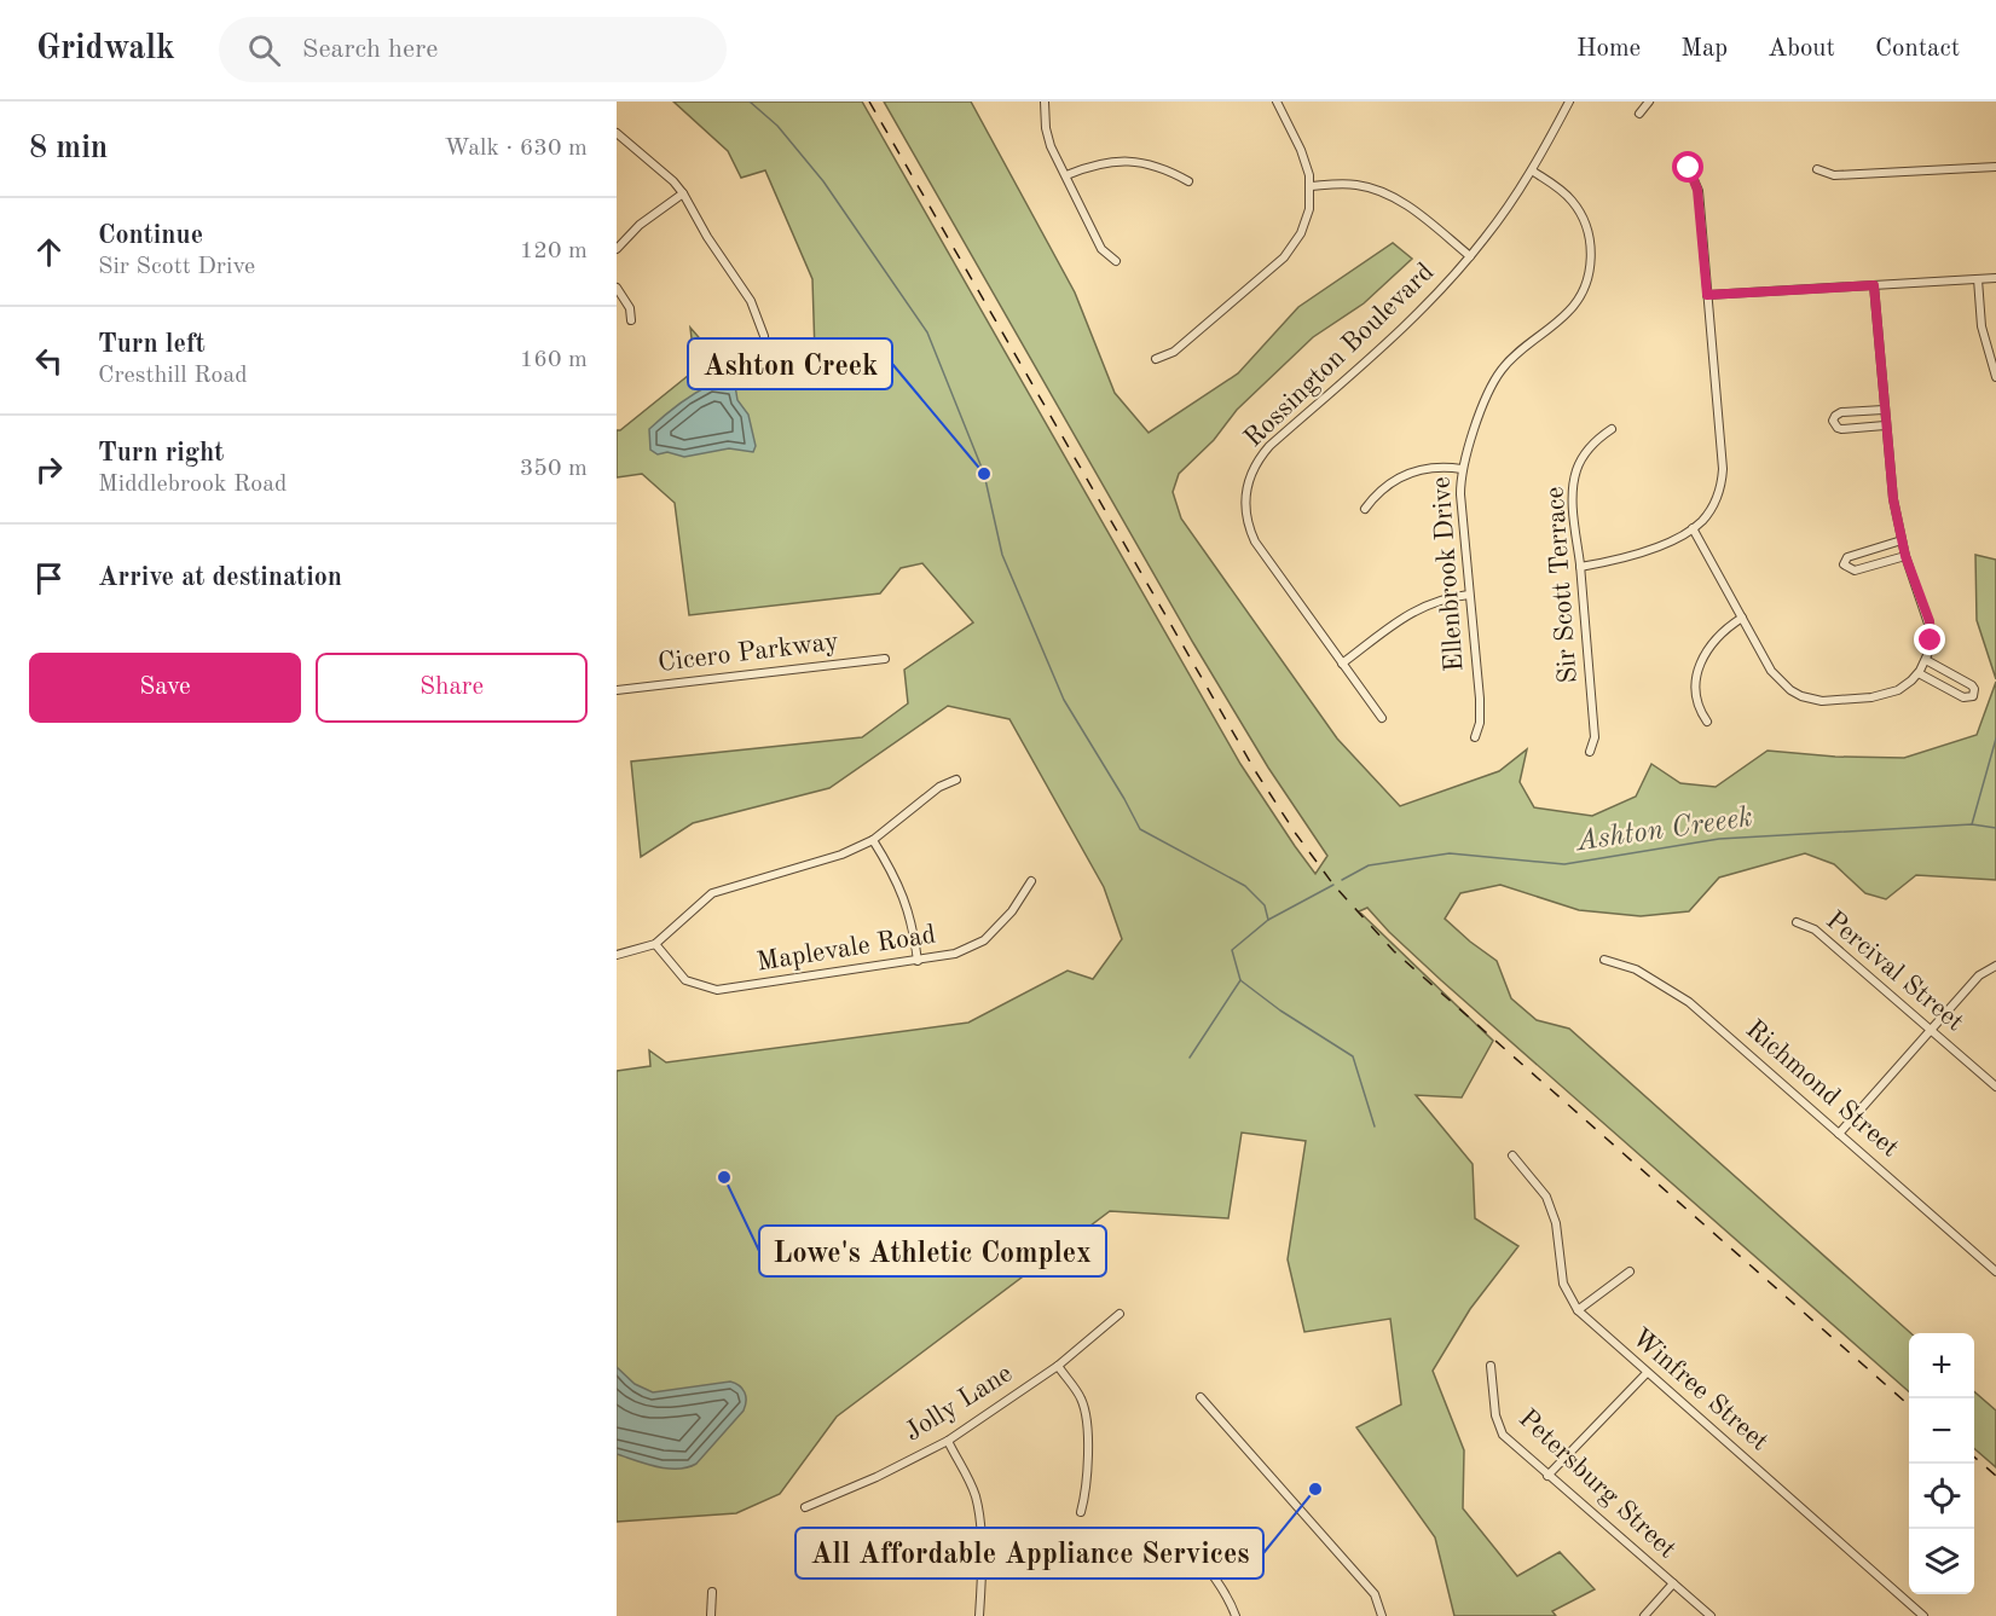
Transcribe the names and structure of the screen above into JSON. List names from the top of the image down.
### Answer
{
  "streets": {
    "street": [
      "Rossington Boulevard",
      "Ellenbrook Drive",
      "Sir Scott Terrace",
      "Cicero Parkway",
      "Maplevale Road",
      "Percival Street",
      "Richmond Street",
      "Winfree Street",
      "Jolly Lane",
      "Petersburg Street"
    ]
  },
  "crossings": [
    ["Rossington Boulevard", "Ellenbrook Drive"]
  ],
  "water": ["Ashton Creeek"],
  "places": ["Ashton Creek", "Lowe's Athletic Complex", "All Affordable Appliance Services"],
  "page": {
    "header": "Gridwalk",
    "search": "Search here",
    "nav": [
      "Home",
      "Map",
      "About",
      "Contact"
    ],
    "heading": ["8 min", "Walk · 630 m"],
    "list": [
      ["Continue", "Sir Scott Drive", "120 m"],
      ["Turn left", "Cresthill Road", "160 m"],
      ["Turn right", "Middlebrook Road", "350 m"],
      "Arrive at destination"
    ],
    "buttons": ["Save", "Share"],
    "map_buttons": ["+", "−"]
  }
}
